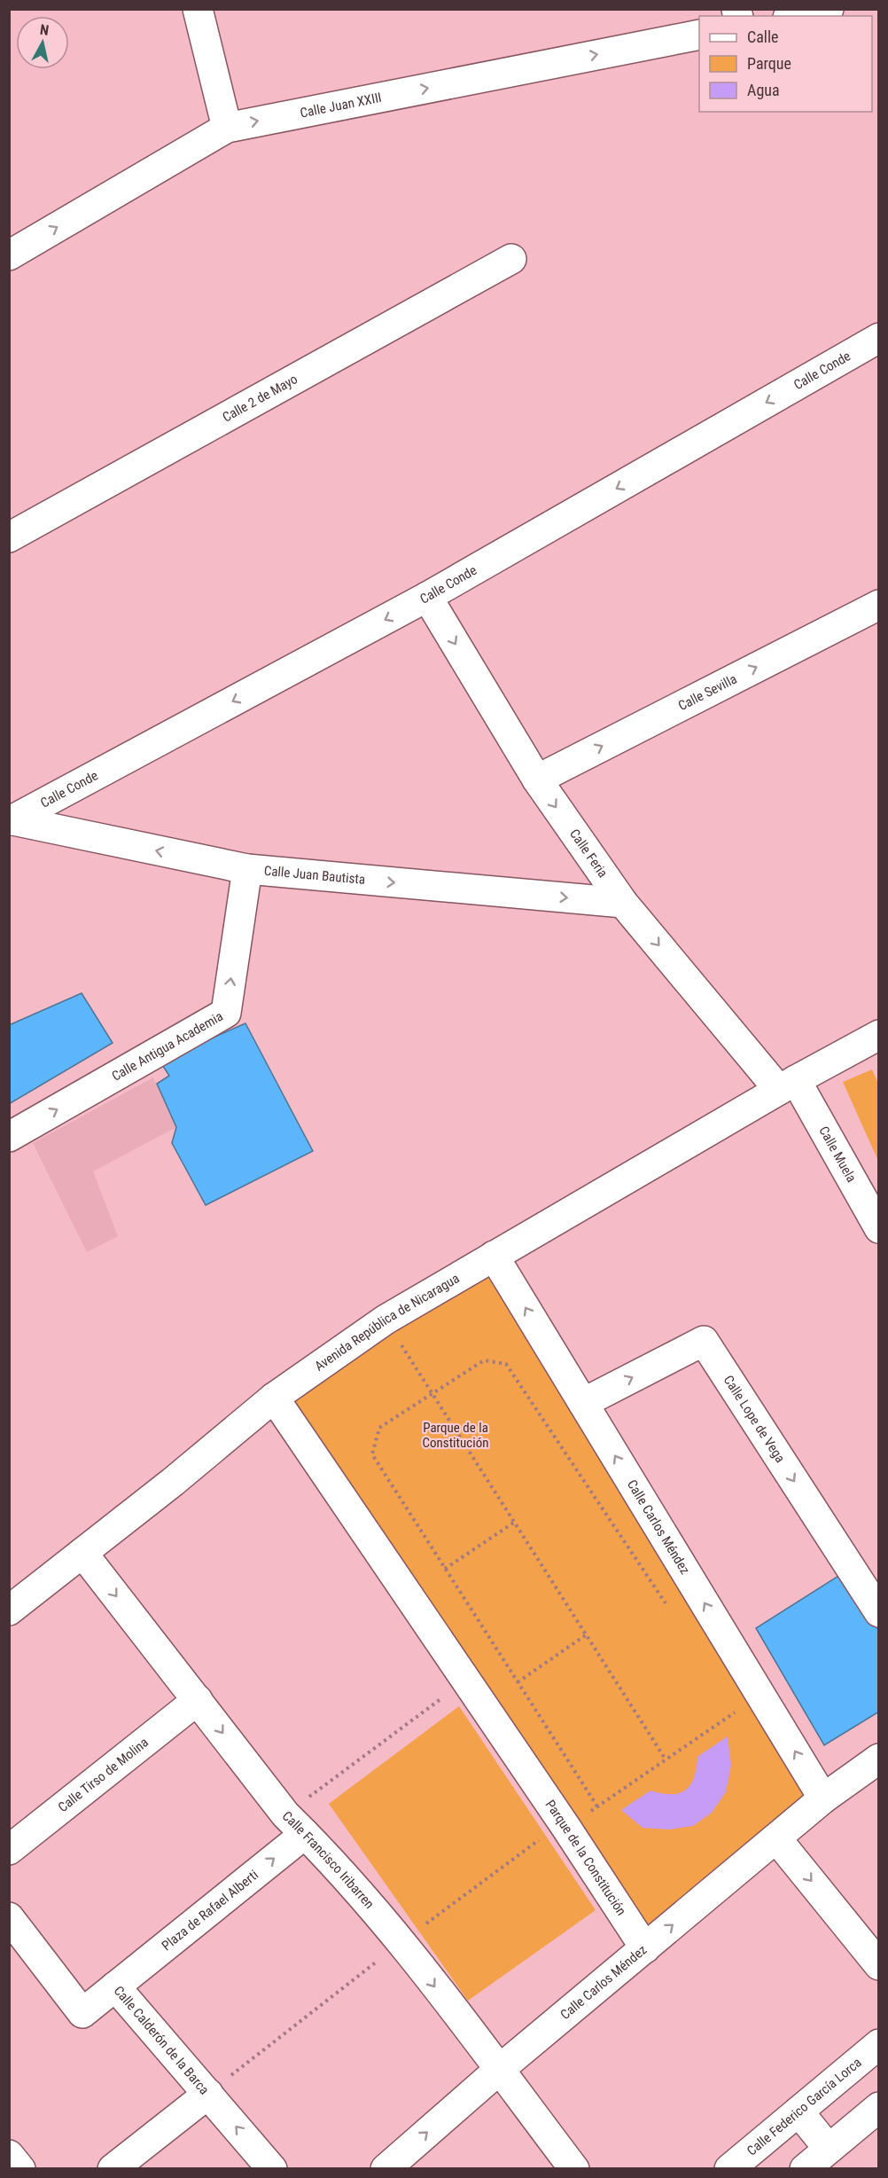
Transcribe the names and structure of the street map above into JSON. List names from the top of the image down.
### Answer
{
  "streets": {
    "street": [
      "Calle Juan XXIII",
      "Calle Conde",
      "Calle 2 de Mayo",
      "Calle Sevilla",
      "Calle Feria",
      "Calle Juan Bautista",
      "Calle Antigua Academia",
      "Calle Muela",
      "Avenida República de Nicaragua",
      "Calle Lope de Vega",
      "Calle Carlos Méndez",
      "Calle Tirso de Molina",
      "Parque de la Constitución",
      "Calle Francisco Iribarren",
      "Plaza de Rafael Alberti",
      "Calle Calderón de la Barca",
      "Calle Federico García Lorca"
    ]
  },
  "crossings": [
    ["Calle Conde", "Calle Feria"],
    ["Calle Conde", "Calle Juan Bautista"],
    ["Calle Sevilla", "Calle Feria"],
    ["Calle Feria", "Calle Juan Bautista"],
    ["Calle Feria", "Calle Muela"],
    ["Calle Feria", "Avenida República de Nicaragua"],
    ["Calle Juan Bautista", "Calle Antigua Academia"],
    ["Calle Muela", "Avenida República de Nicaragua"],
    ["Avenida República de Nicaragua", "Calle Carlos Méndez"],
    ["Avenida República de Nicaragua", "Parque de la Constitución"],
    ["Avenida República de Nicaragua", "Calle Francisco Iribarren"],
    ["Calle Lope de Vega", "Calle Carlos Méndez"],
    ["Calle Carlos Méndez", "Parque de la Constitución"],
    ["Calle Carlos Méndez", "Calle Francisco Iribarren"],
    ["Calle Tirso de Molina", "Calle Francisco Iribarren"],
    ["Calle Francisco Iribarren", "Plaza de Rafael Alberti"],
    ["Plaza de Rafael Alberti", "Calle Calderón de la Barca"]
  ],
  "one_way": [
    "Calle Juan XXIII",
    "Calle Conde",
    "Calle Sevilla",
    "Calle Feria",
    "Calle Antigua Academia",
    "Calle Francisco Iribarren",
    "Plaza de Rafael Alberti"
  ],
  "parks": ["Parque de la Constitución"],
  "legend": ["Calle", "Parque", "Agua"],
  "north": "top"
}
